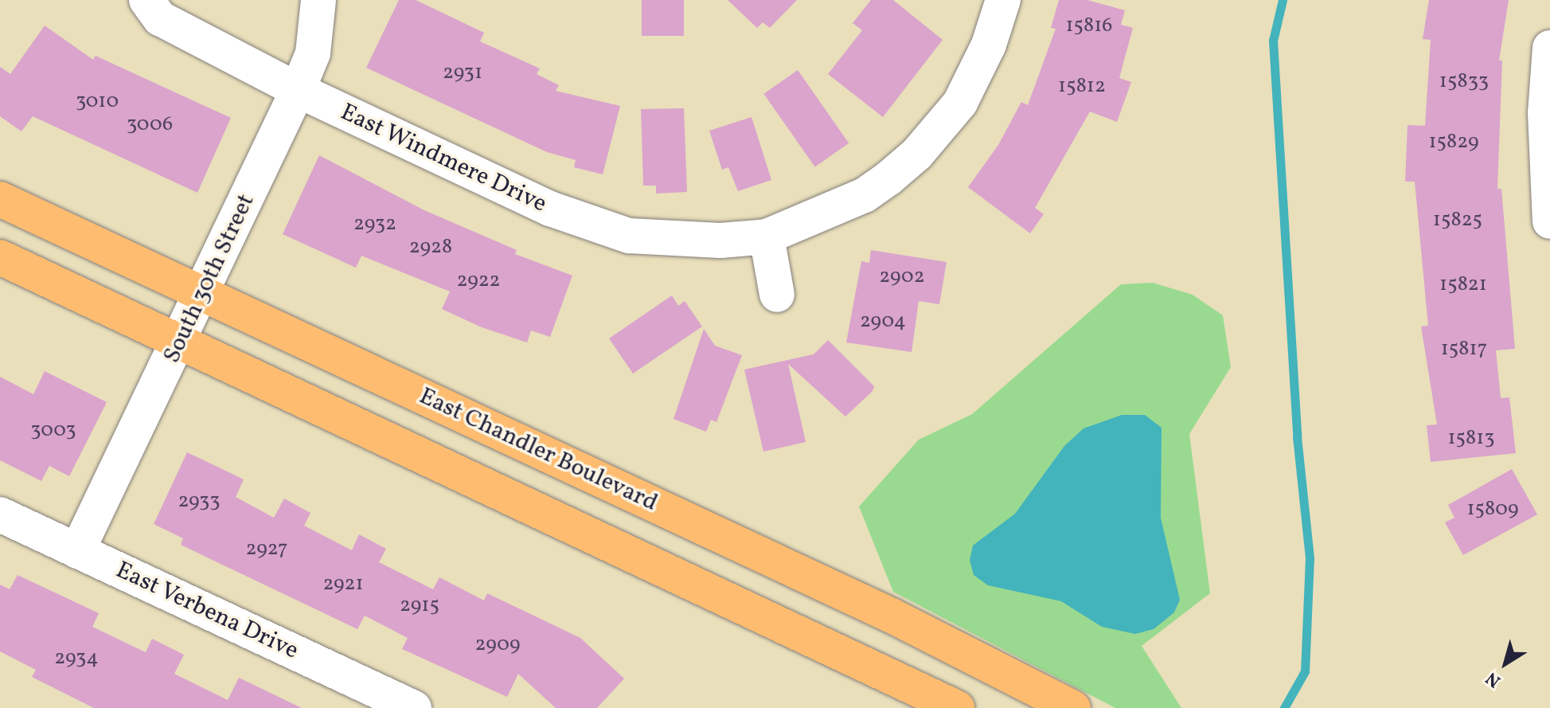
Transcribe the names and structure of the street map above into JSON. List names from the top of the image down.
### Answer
{
  "streets": {
    "main road": ["East Chandler Boulevard"],
    "street": ["East Windmere Drive", "South 30th Street", "East Verbena Drive"]
  },
  "crossings": [
    ["East Windmere Drive", "South 30th Street"],
    ["South 30th Street", "East Chandler Boulevard"],
    ["South 30th Street", "East Verbena Drive"]
  ],
  "house_numbers": [
    "15816",
    "2931",
    "15833",
    "15812",
    "3010",
    "3006",
    "15829",
    "15825",
    "2932",
    "2928",
    "2902",
    "2922",
    "15821",
    "2904",
    "15817",
    "3003",
    "15813",
    "2933",
    "15809",
    "2927",
    "2921",
    "2915",
    "2909",
    "2934"
  ],
  "north": "bottom left"
}
